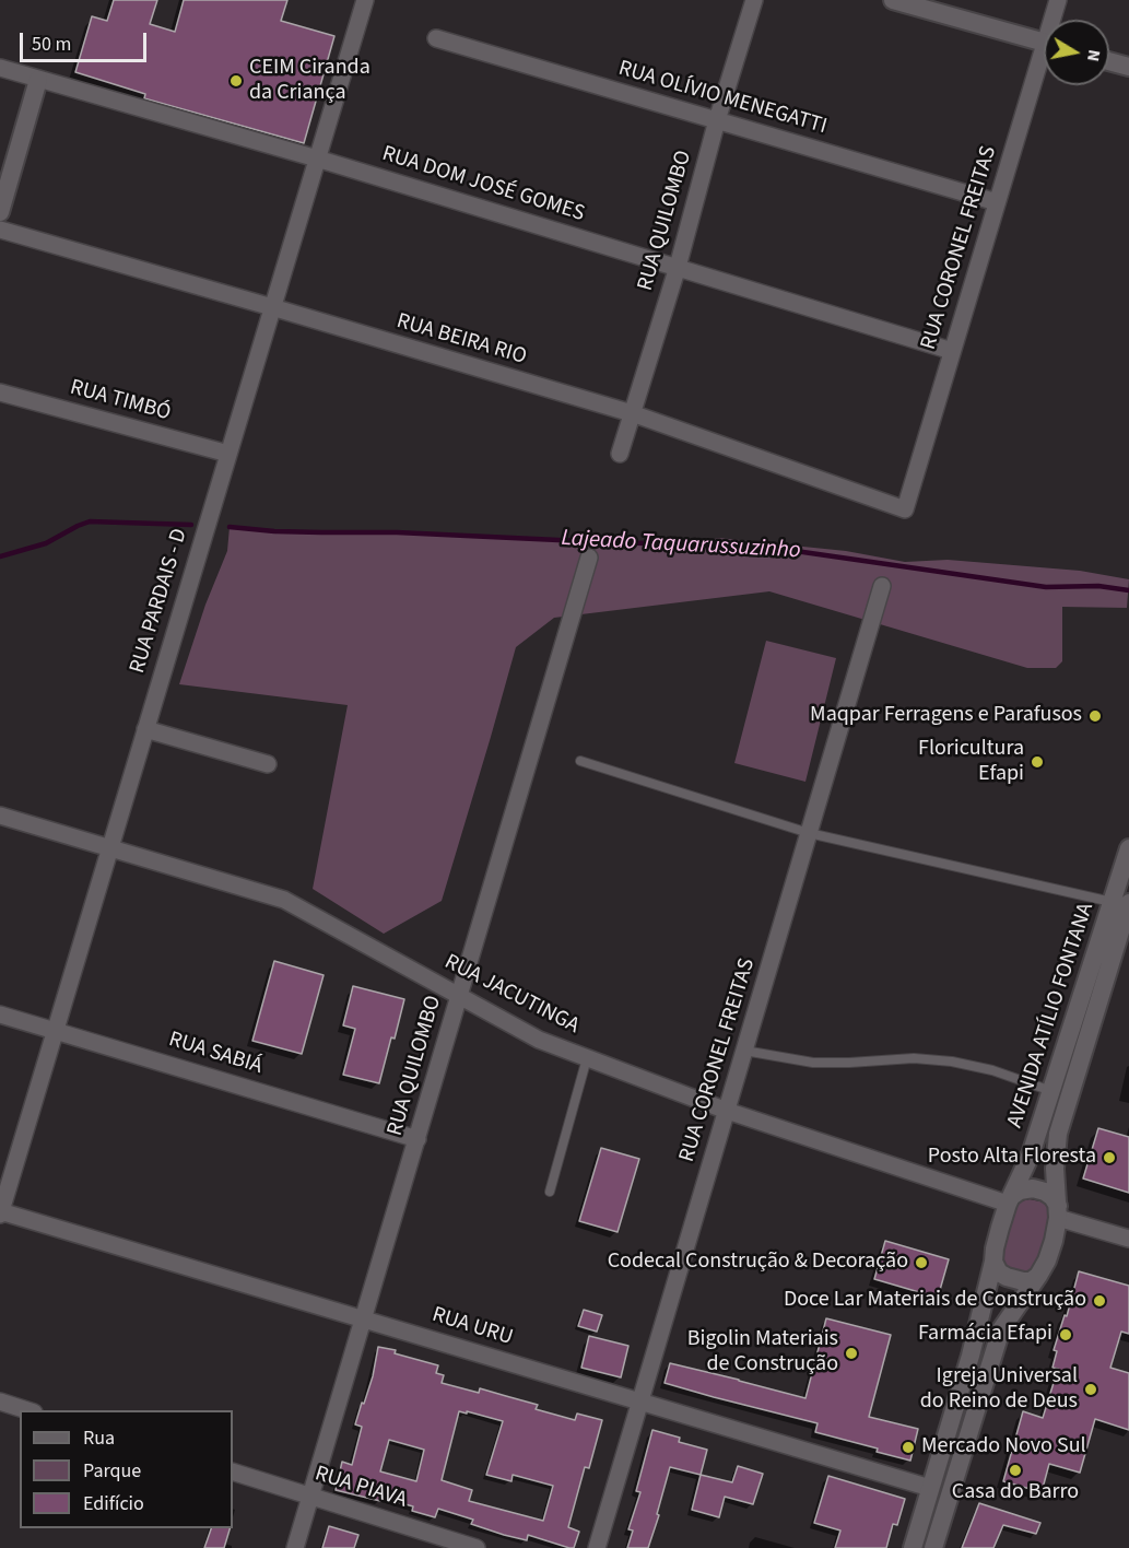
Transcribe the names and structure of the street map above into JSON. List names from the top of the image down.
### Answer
{
  "streets": {
    "main road": ["AVENIDA ATÍLIO FONTANA"],
    "street": [
      "RUA OLÍVIO MENEGATTI",
      "RUA DOM JOSÉ GOMES",
      "RUA QUILOMBO",
      "RUA CORONEL FREITAS",
      "RUA BEIRA RIO",
      "RUA TIMBÓ",
      "RUA PARDAIS - D",
      "RUA JACUTINGA",
      "RUA SABIÁ",
      "RUA URU",
      "RUA PIAVA"
    ]
  },
  "crossings": [
    ["RUA OLÍVIO MENEGATTI", "RUA QUILOMBO"],
    ["RUA OLÍVIO MENEGATTI", "RUA CORONEL FREITAS"],
    ["RUA DOM JOSÉ GOMES", "RUA QUILOMBO"],
    ["RUA DOM JOSÉ GOMES", "RUA CORONEL FREITAS"],
    ["RUA DOM JOSÉ GOMES", "RUA PARDAIS - D"],
    ["RUA QUILOMBO", "RUA BEIRA RIO"],
    ["RUA QUILOMBO", "RUA JACUTINGA"],
    ["RUA QUILOMBO", "RUA SABIÁ"],
    ["RUA QUILOMBO", "RUA URU"],
    ["RUA QUILOMBO", "RUA PIAVA"],
    ["RUA CORONEL FREITAS", "RUA BEIRA RIO"],
    ["RUA CORONEL FREITAS", "RUA JACUTINGA"],
    ["RUA CORONEL FREITAS", "RUA URU"],
    ["RUA BEIRA RIO", "RUA PARDAIS - D"],
    ["RUA TIMBÓ", "RUA PARDAIS - D"],
    ["RUA PARDAIS - D", "RUA JACUTINGA"],
    ["RUA PARDAIS - D", "RUA SABIÁ"],
    ["RUA PARDAIS - D", "RUA URU"],
    ["RUA JACUTINGA", "AVENIDA ATÍLIO FONTANA"]
  ],
  "water": ["Lajeado Taquarussuzinho"],
  "places": [
    "CEIM Ciranda da Criança",
    "Maqpar Ferragens e Parafusos",
    "Floricultura Efapi",
    "Posto Alta Floresta",
    "Codecal Construção & Decoração",
    "Doce Lar Materiais de Construção",
    "Farmácia Efapi",
    "Bigolin Materiais de Construção",
    "Igreja Universal do Reino de Deus",
    "Mercado Novo Sul",
    "Casa do Barro"
  ],
  "legend": ["Rua", "Parque", "Edifício"],
  "scale_bar": "50 m",
  "north": "right"
}
